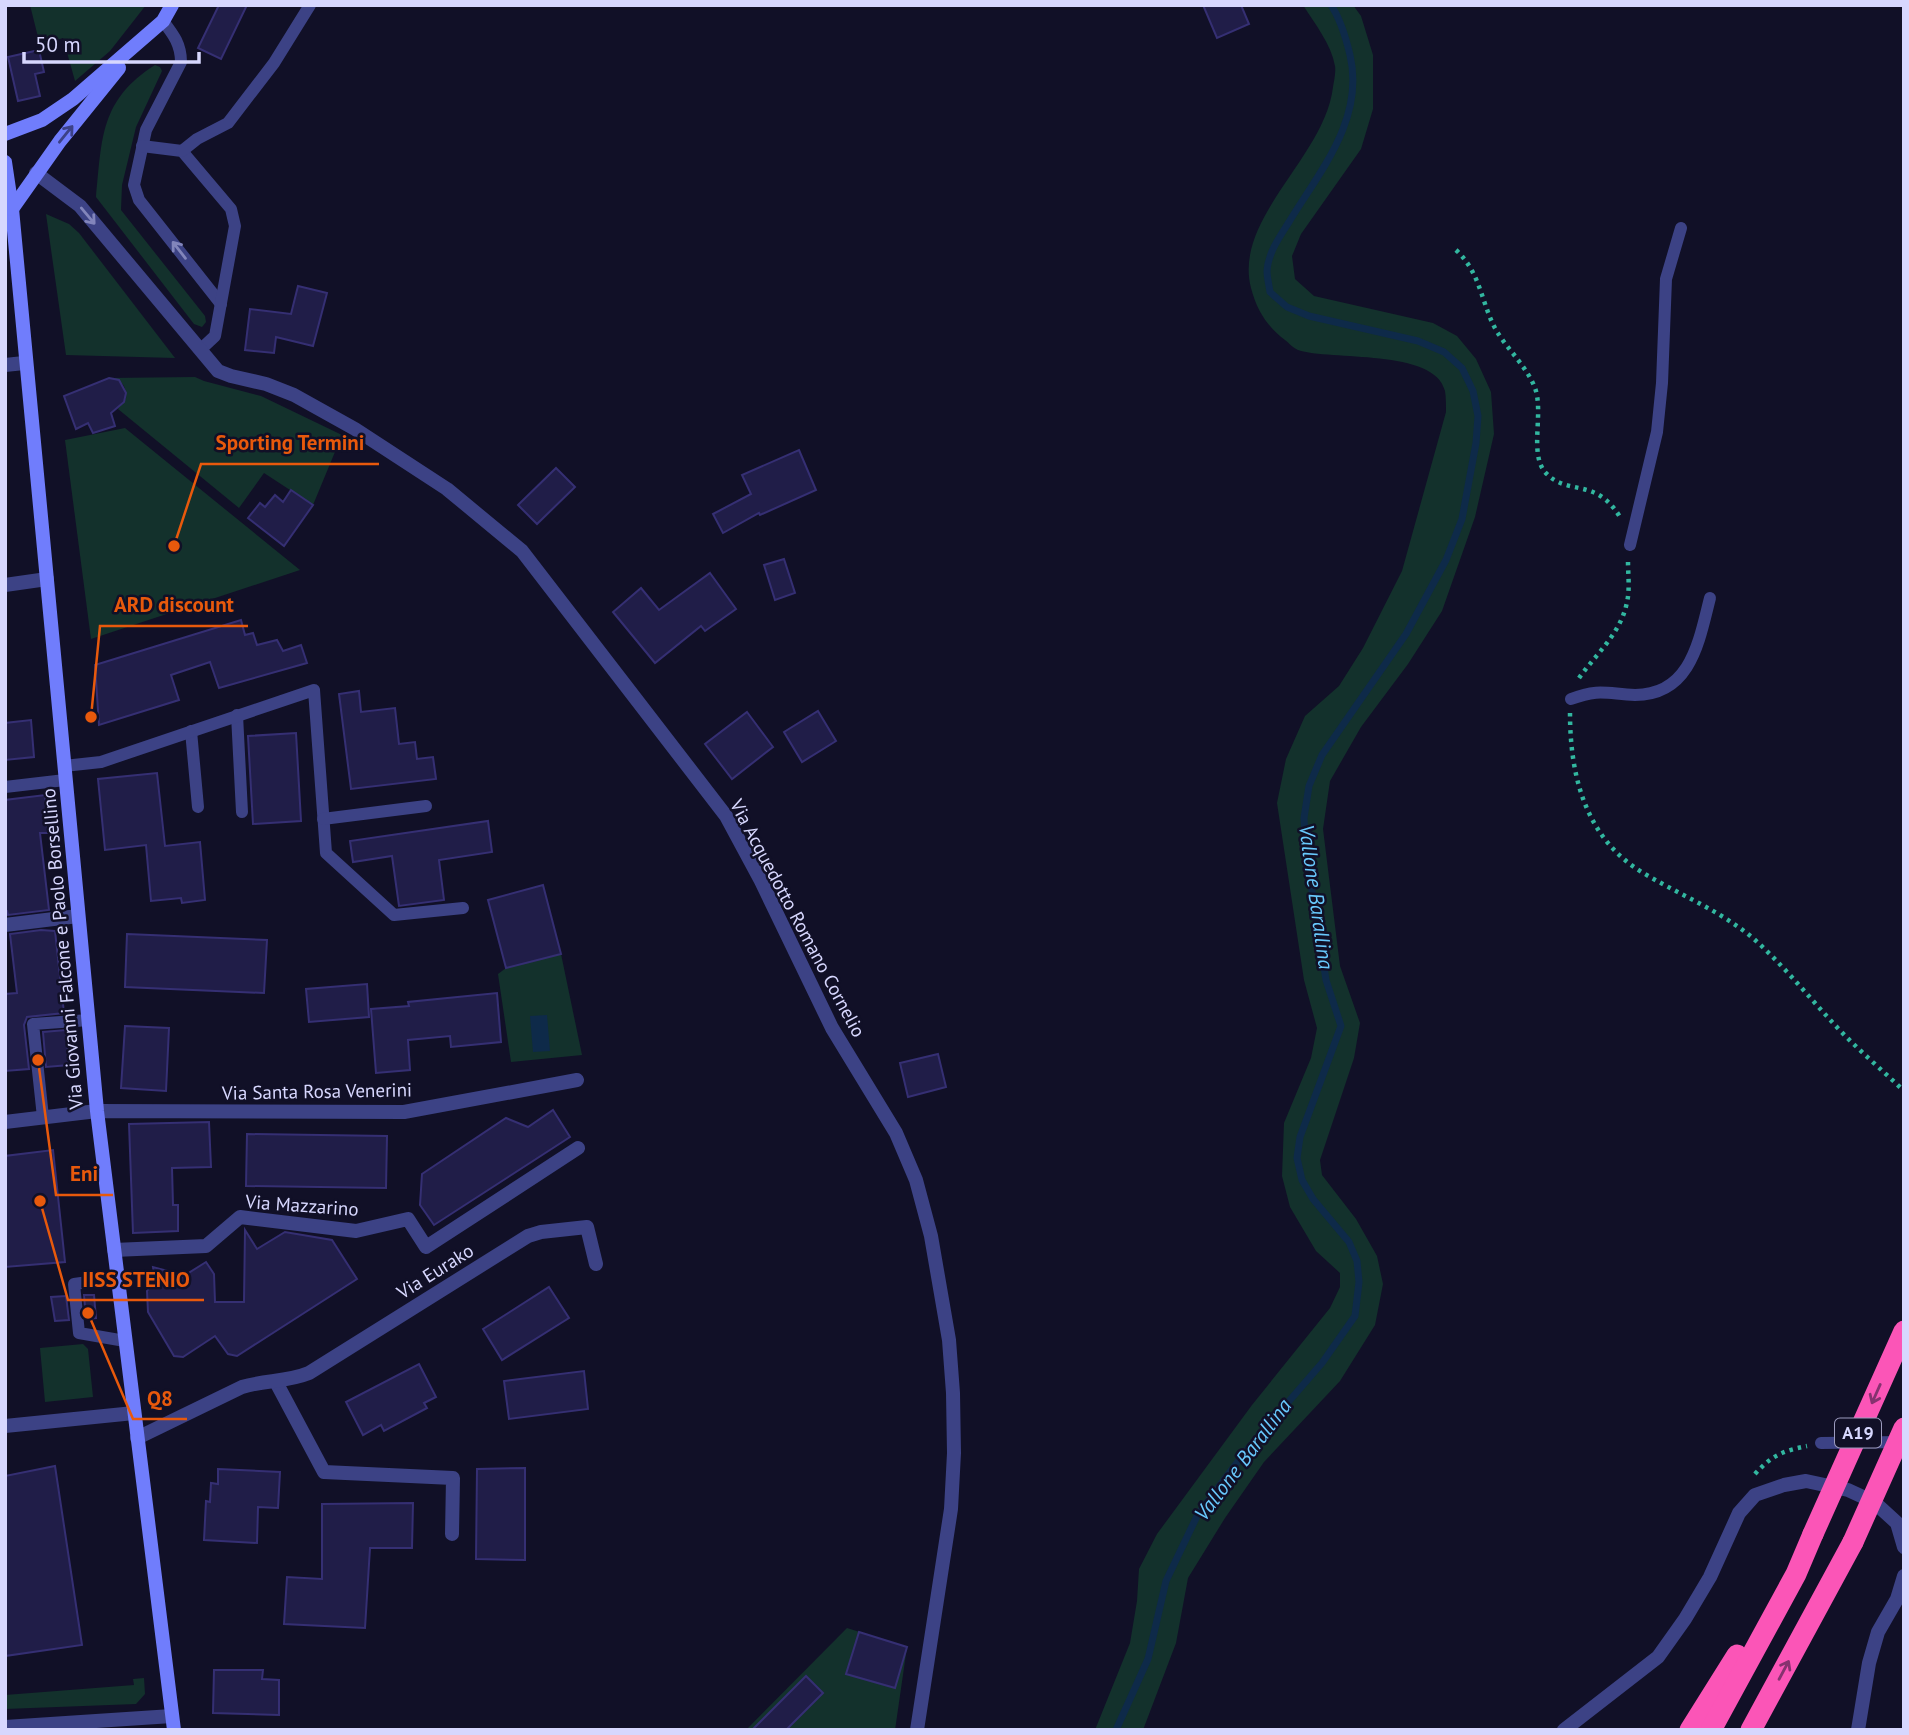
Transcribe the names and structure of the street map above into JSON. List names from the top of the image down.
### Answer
{
  "streets": {
    "highway": ["A19"],
    "main road": ["Via Giovanni Falcone e Paolo Borsellino"],
    "street": [
      "Via Acquedotto Romano Cornelio",
      "Via Santa Rosa Venerini",
      "Via Mazzarino",
      "Via Eurako"
    ]
  },
  "crossings": [
    ["Via Giovanni Falcone e Paolo Borsellino", "Via Santa Rosa Venerini"],
    ["Via Giovanni Falcone e Paolo Borsellino", "Via Mazzarino"],
    ["Via Giovanni Falcone e Paolo Borsellino", "Via Eurako"]
  ],
  "water": ["Vallone Barallina"],
  "places": [
    "Sporting Termini",
    "ARD discount",
    "Eni",
    "IISS STENIO",
    "Q8"
  ],
  "scale_bar": "50 m"
}
